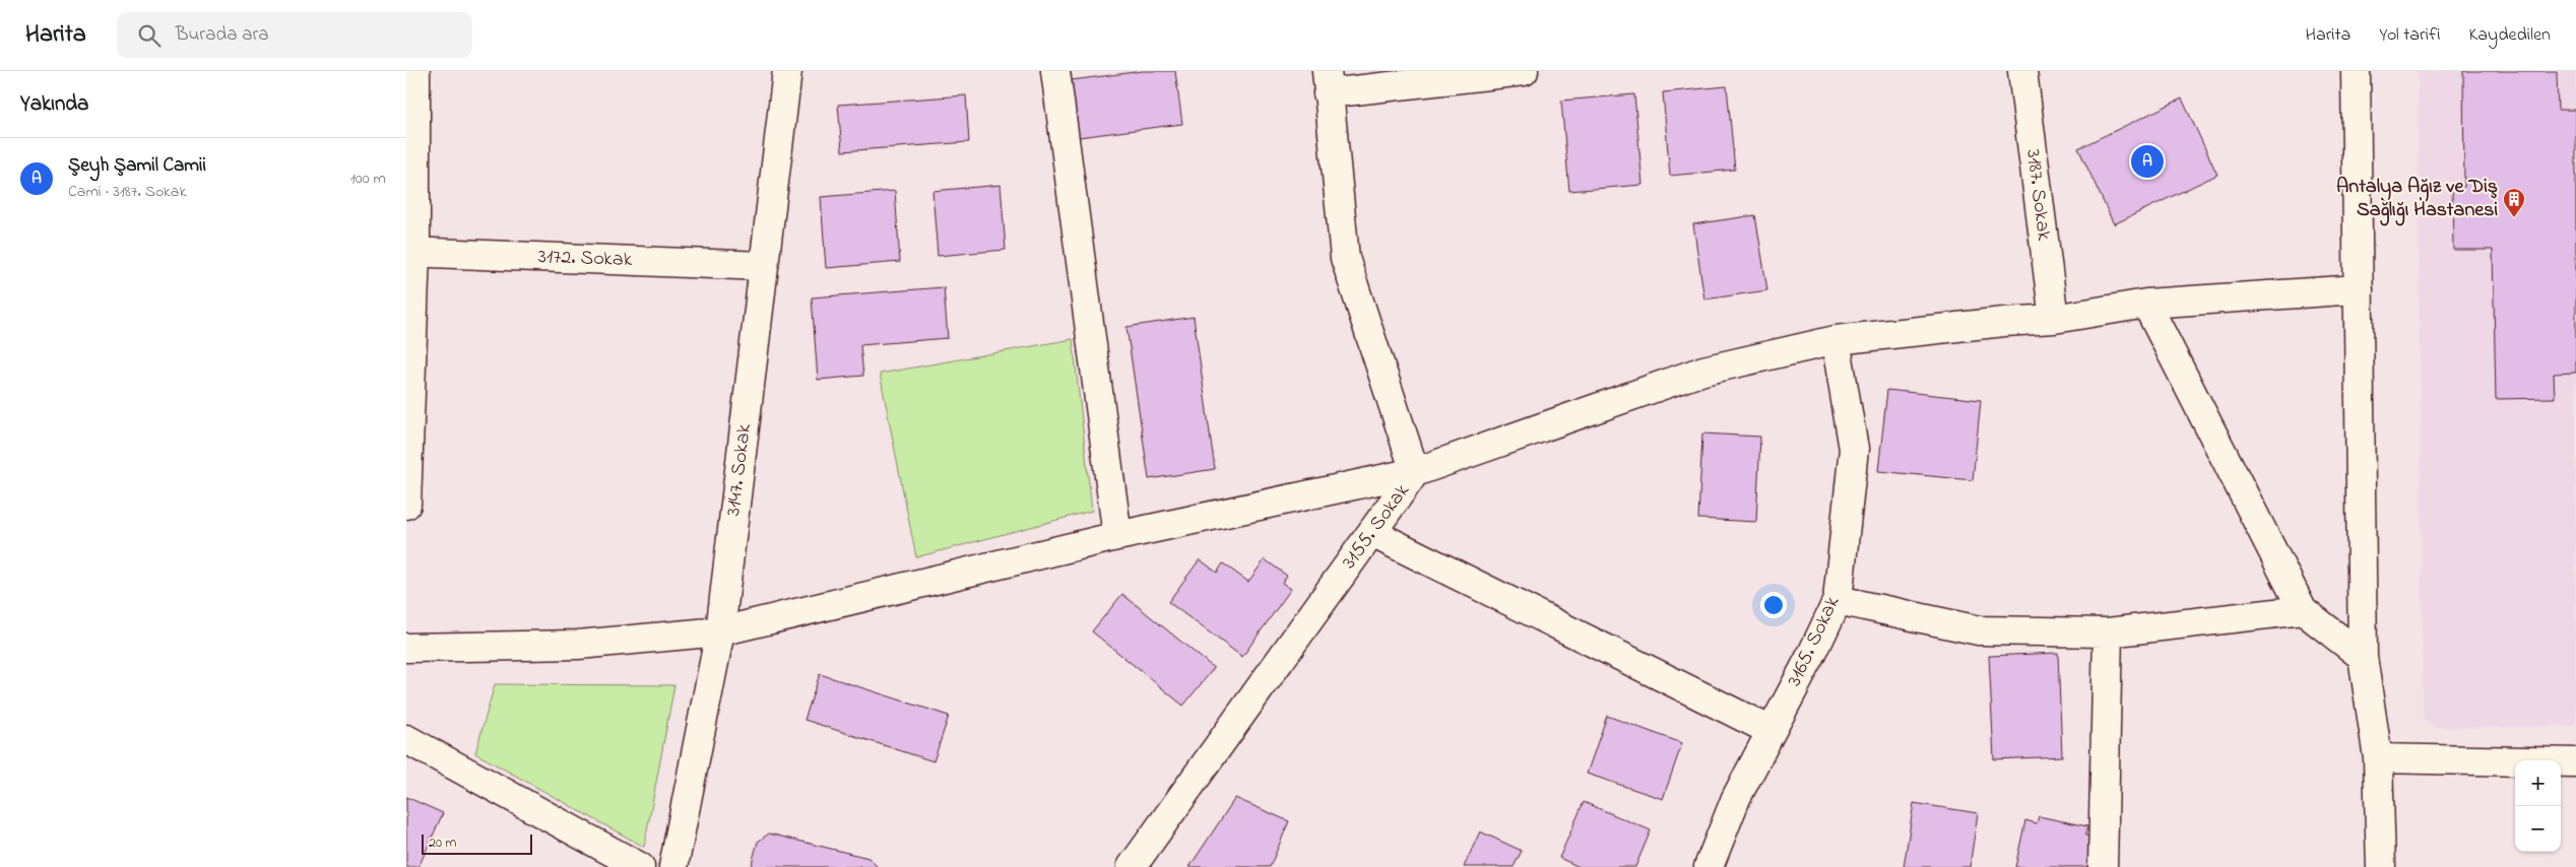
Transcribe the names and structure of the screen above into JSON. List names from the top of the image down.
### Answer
{
  "streets": {
    "street": [
      "3187. Sokak",
      "3172. Sokak",
      "3147. Sokak",
      "3155. Sokak",
      "3165. Sokak"
    ]
  },
  "crossings": [
    ["3172. Sokak", "3147. Sokak"]
  ],
  "places": {
    "building": ["Antalya Ağız ve Diş Sağlığı Hastanesi"]
  },
  "scale_bar": "20 m",
  "page": {
    "header": "Harita",
    "search": "Burada ara",
    "nav": ["Harita", "Yol tarifi", "Kaydedilen"],
    "heading": "Yakında",
    "list": [
      {
        "mark": "A",
        "name": "Şeyh Şamil Camii",
        "note": "Cami · 3187. Sokak",
        "value": "100 m"
      }
    ],
    "pins": "A",
    "map_buttons": ["+", "−"],
    "scale": "20 m"
  }
}
